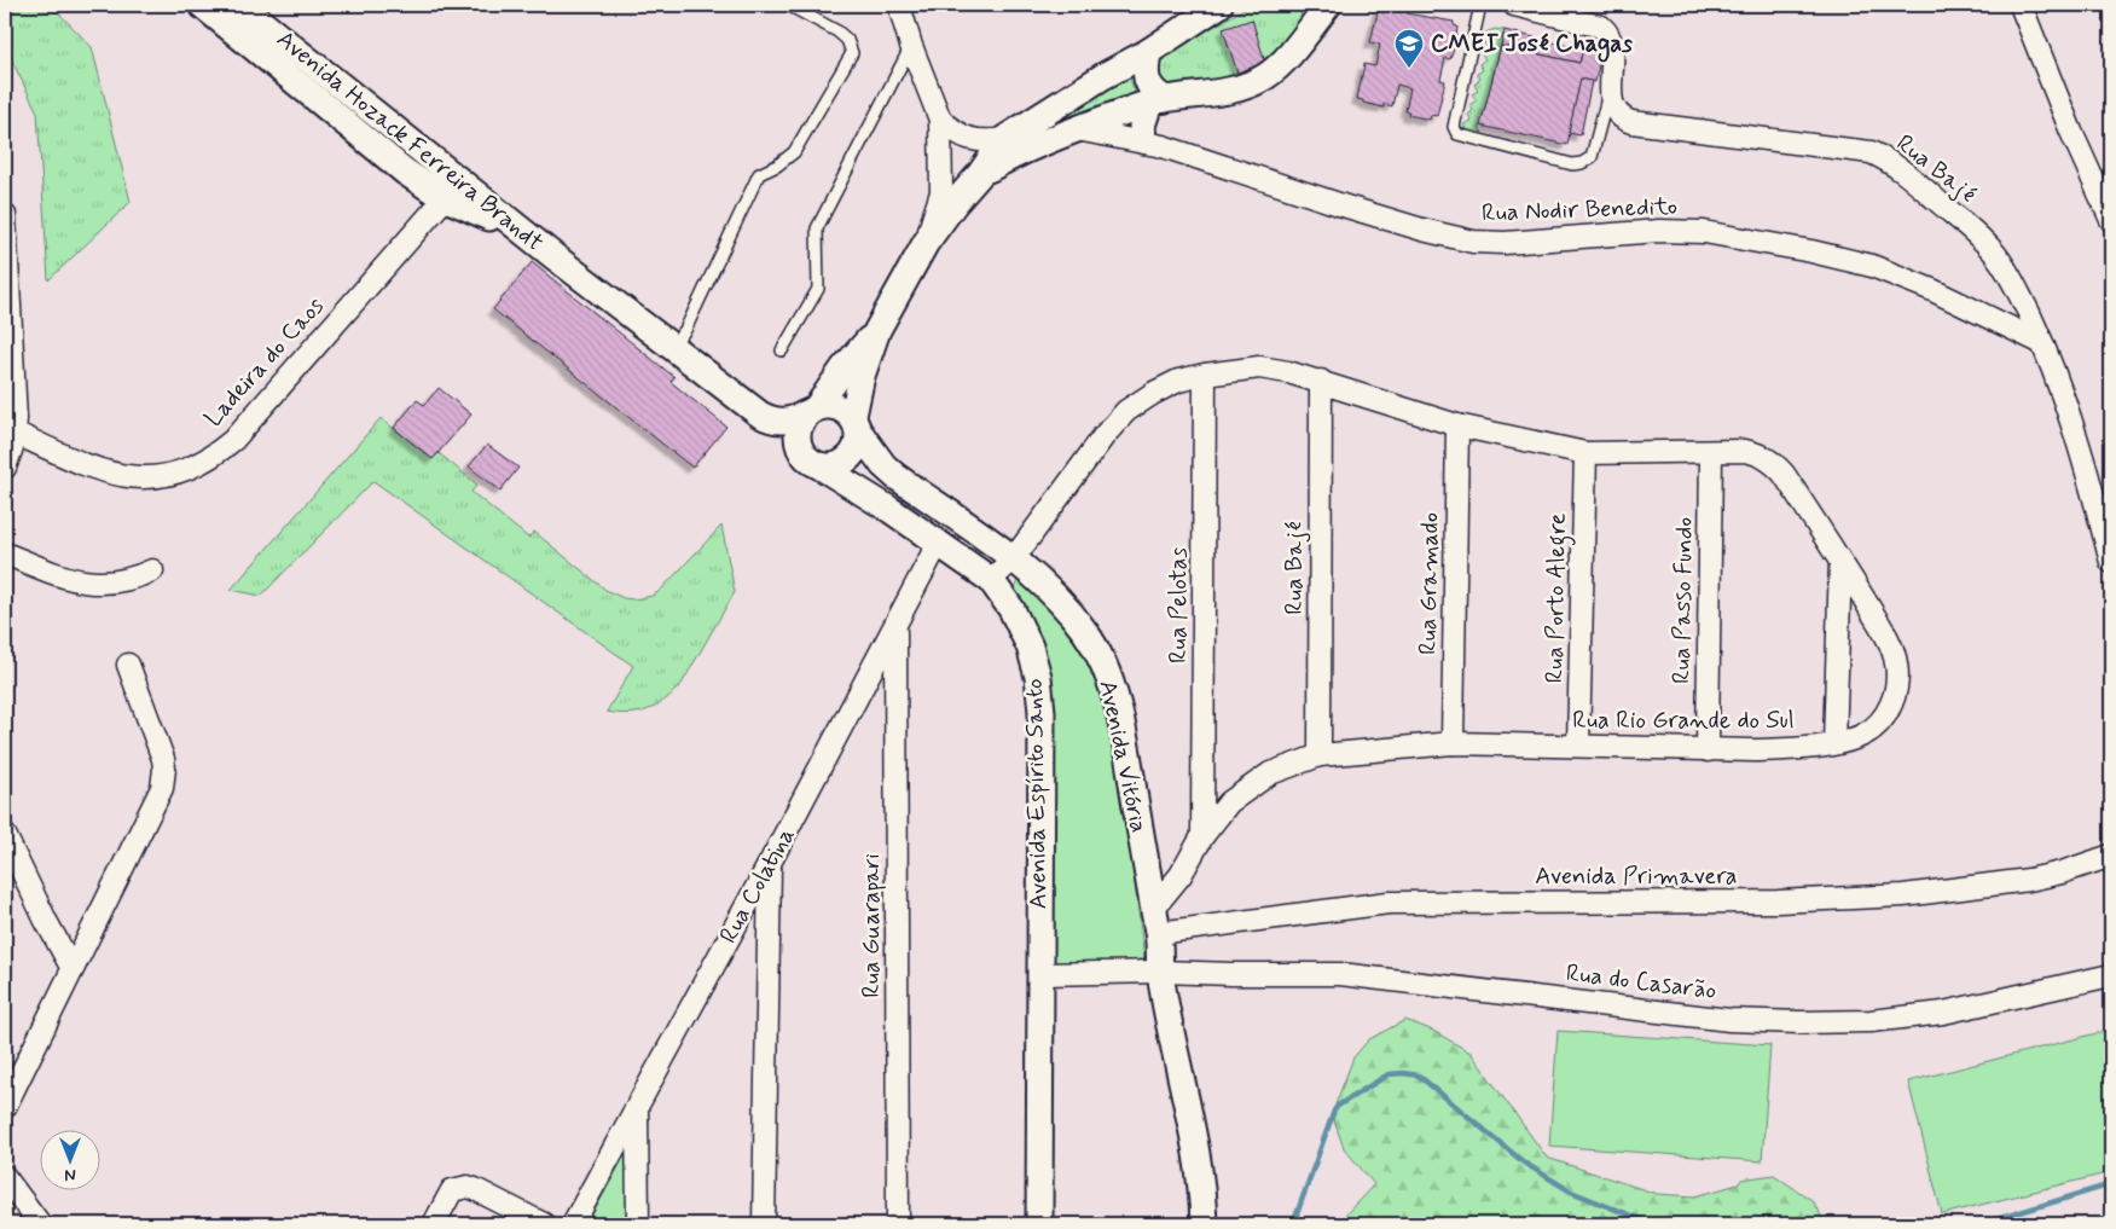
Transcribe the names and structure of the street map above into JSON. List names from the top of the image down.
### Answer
{
  "streets": {
    "street": [
      "Avenida Hozack Ferreira Brandt",
      "Rua Bajé",
      "Rua Nodir Benedito",
      "Ladeira do Caos",
      "Rua Gramado",
      "Rua Porto Alegre",
      "Rua Passo Fundo",
      "Rua Pelotas",
      "Rua Rio Grande do Sul",
      "Avenida Vitória",
      "Avenida Espírito Santo",
      "Avenida Primavera",
      "Rua Colatina",
      "Rua Guarapari",
      "Rua do Casarão"
    ]
  },
  "crossings": [
    ["Avenida Hozack Ferreira Brandt", "Ladeira do Caos"],
    ["Avenida Hozack Ferreira Brandt", "Avenida Vitória"],
    ["Avenida Hozack Ferreira Brandt", "Avenida Espírito Santo"],
    ["Rua Bajé", "Rua Nodir Benedito"],
    ["Rua Bajé", "Rua Rio Grande do Sul"],
    ["Rua Gramado", "Rua Rio Grande do Sul"],
    ["Rua Porto Alegre", "Rua Rio Grande do Sul"],
    ["Rua Passo Fundo", "Rua Rio Grande do Sul"],
    ["Rua Pelotas", "Rua Rio Grande do Sul"],
    ["Rua Rio Grande do Sul", "Avenida Vitória"],
    ["Avenida Vitória", "Avenida Espírito Santo"],
    ["Avenida Vitória", "Avenida Primavera"],
    ["Avenida Vitória", "Rua do Casarão"],
    ["Avenida Espírito Santo", "Rua Colatina"],
    ["Rua Colatina", "Rua Guarapari"]
  ],
  "places": {
    "school or university": ["CMEI José Chagas"]
  },
  "north": "bottom"
}
